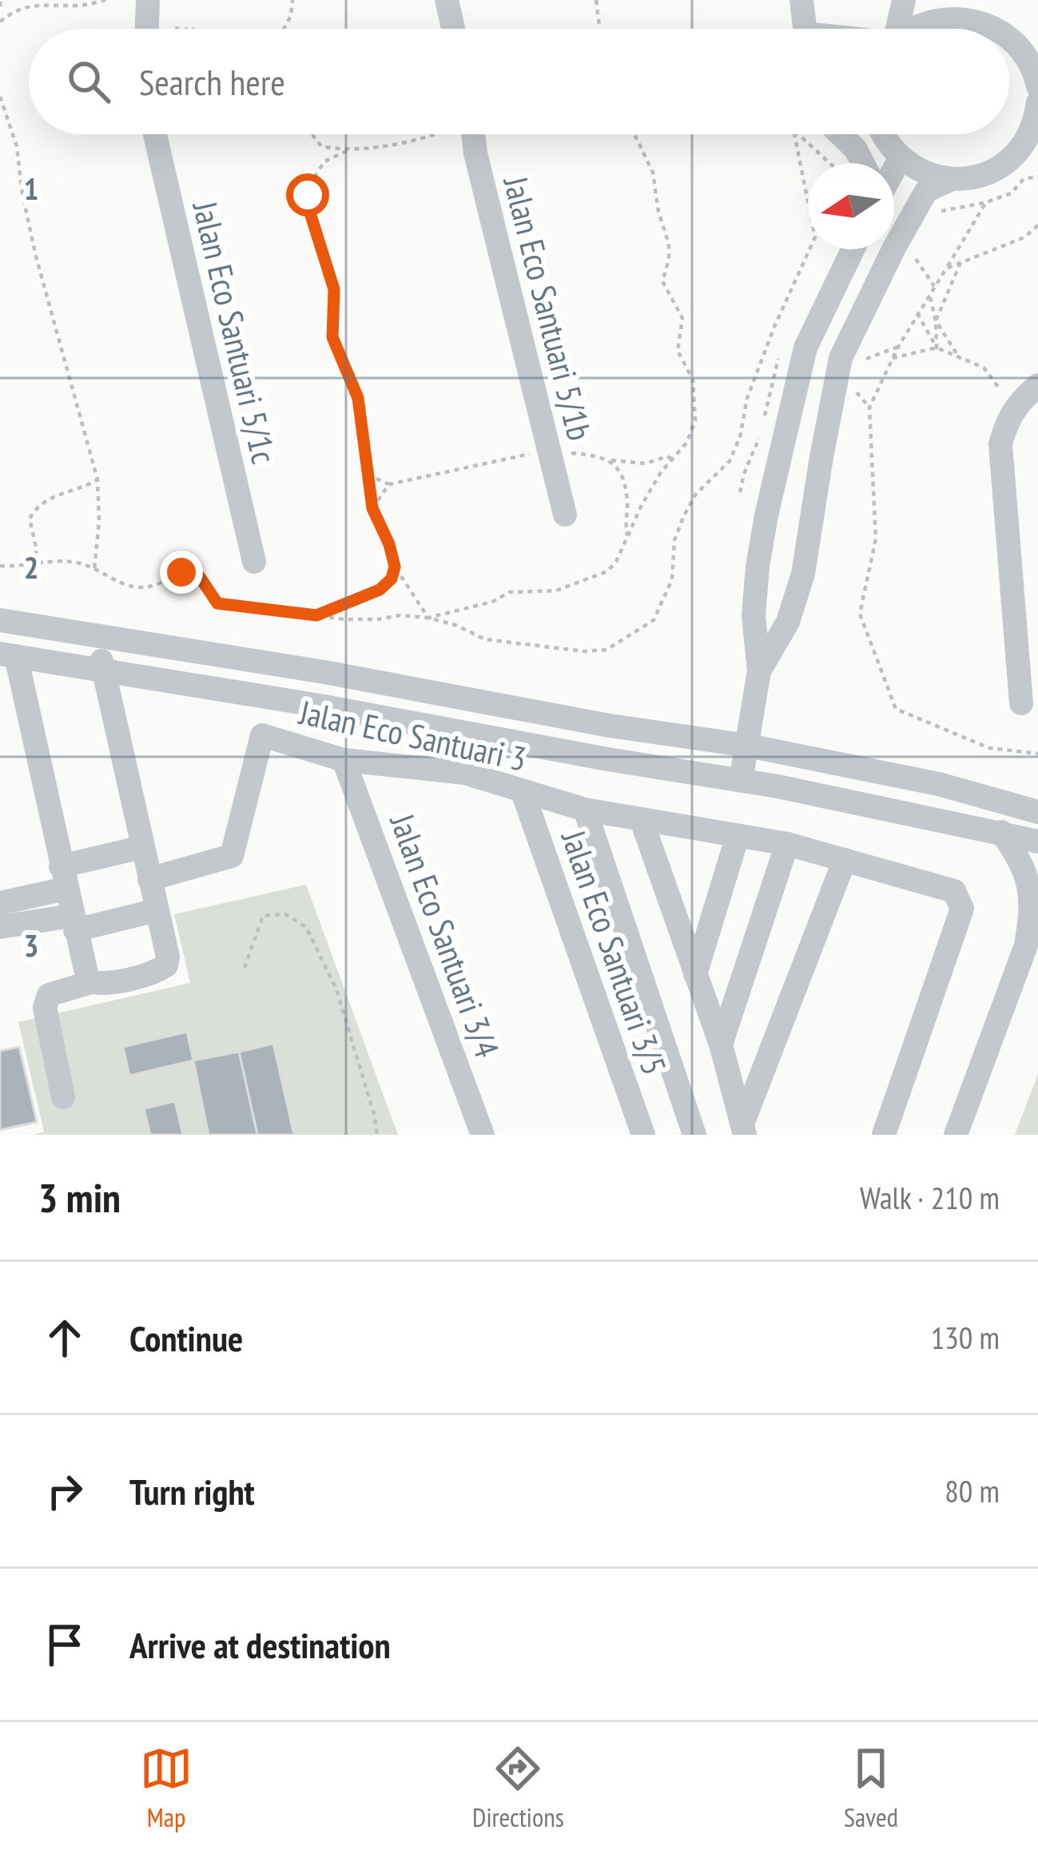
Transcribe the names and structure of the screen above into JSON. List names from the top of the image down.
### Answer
{
  "streets": {
    "street": [
      "Jalan Eco Santuari 5/1b",
      "Jalan Eco Santuari 5/1c",
      "Jalan Eco Santuari 3",
      "Jalan Eco Santuari 3/4",
      "Jalan Eco Santuari 3/5"
    ]
  },
  "crossings": [
    ["Jalan Eco Santuari 3", "Jalan Eco Santuari 3/4"],
    ["Jalan Eco Santuari 3", "Jalan Eco Santuari 3/5"]
  ],
  "north": "left",
  "page": {
    "search": "Search here",
    "heading": ["3 min", "Walk · 210 m"],
    "list": [
      ["Continue", "130 m"],
      ["Turn right", "80 m"],
      "Arrive at destination"
    ],
    "nav": ["Map", "Directions", "Saved"]
  },
  "grid": {
    "rows": ["1", "2", "3"]
  }
}
